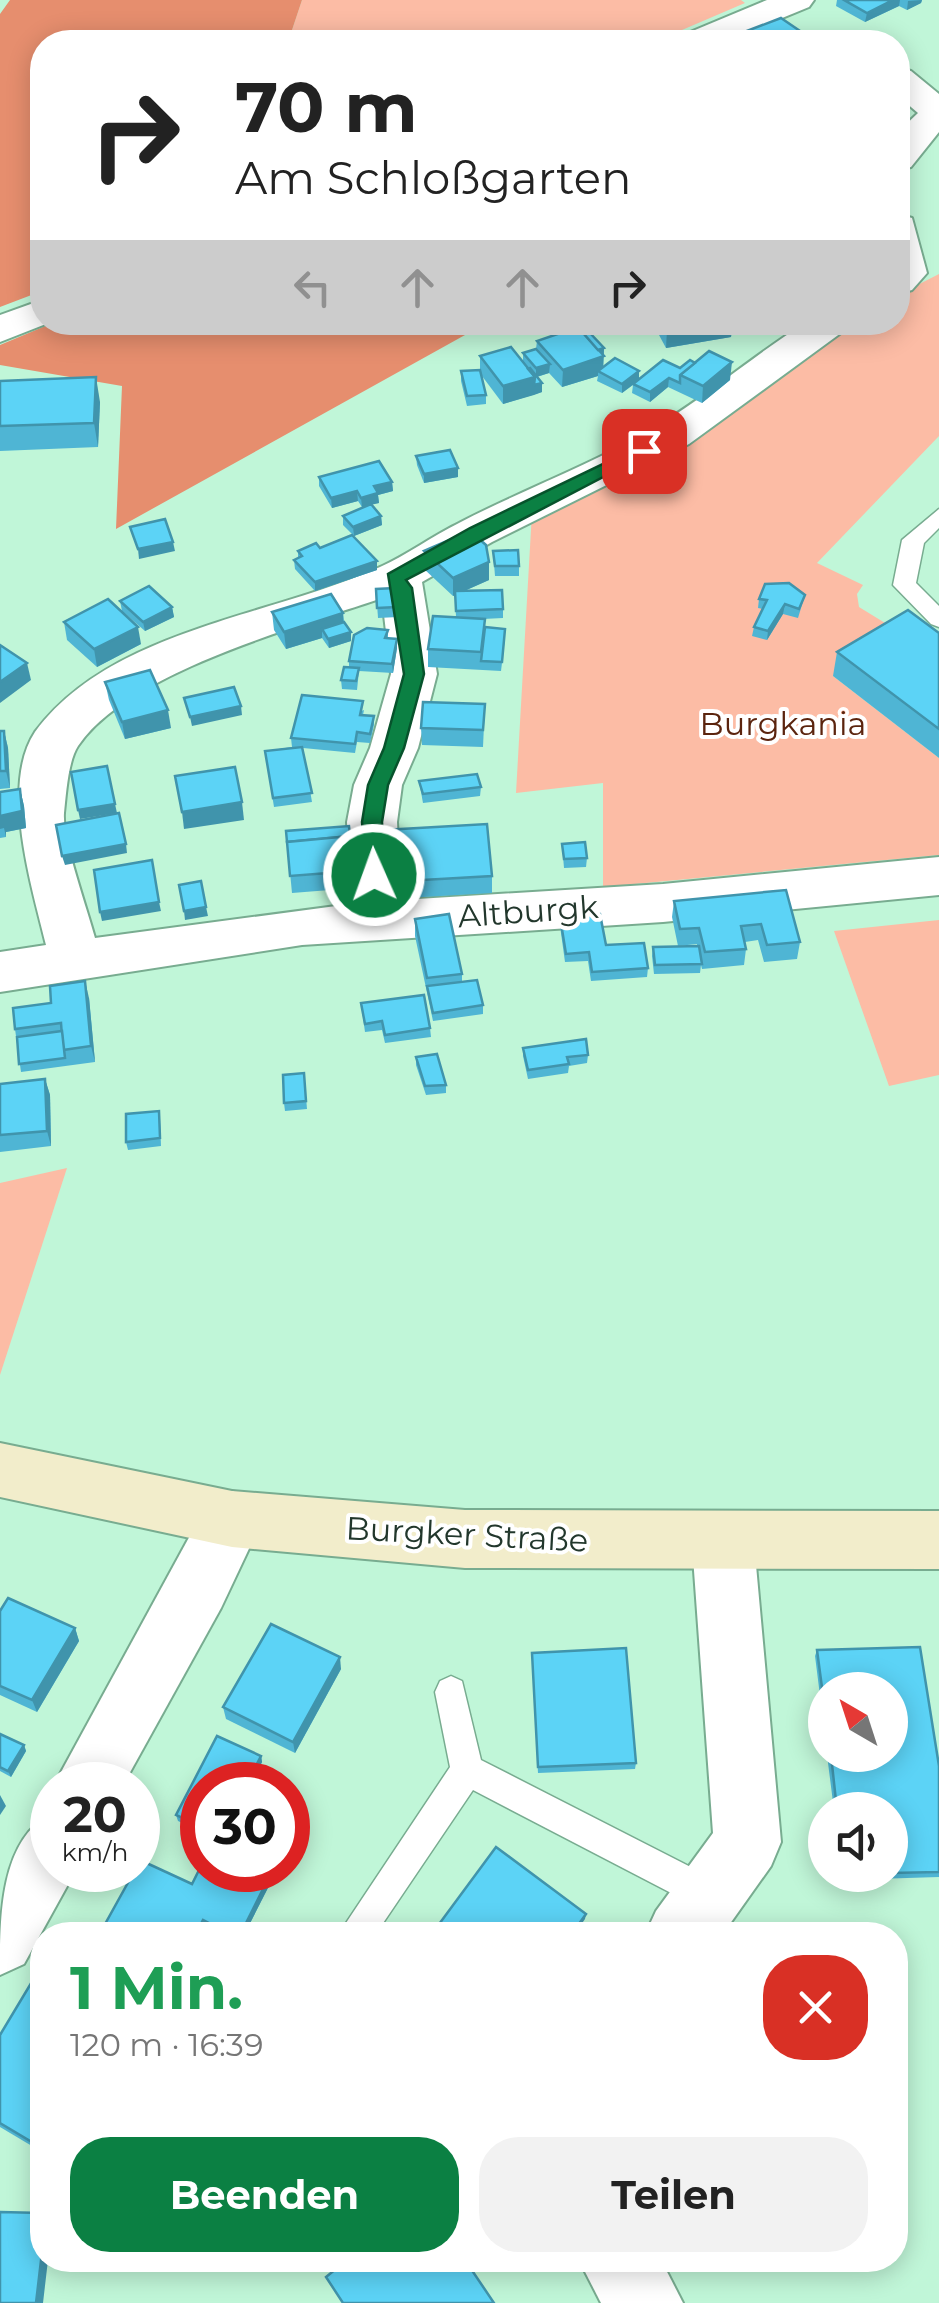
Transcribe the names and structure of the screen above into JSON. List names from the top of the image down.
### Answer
{
  "streets": {
    "main road": ["Burgker Straße"],
    "street": ["Altburgk"]
  },
  "parks": ["Burgkania"],
  "north": "top left",
  "page": {
    "turn": ["70 m", "Am Schloßgarten"],
    "speed": "20 km/h",
    "limit": "30",
    "heading": ["1 Min.", "120 m · 16:39"],
    "buttons": ["Beenden", "Teilen"]
  }
}
